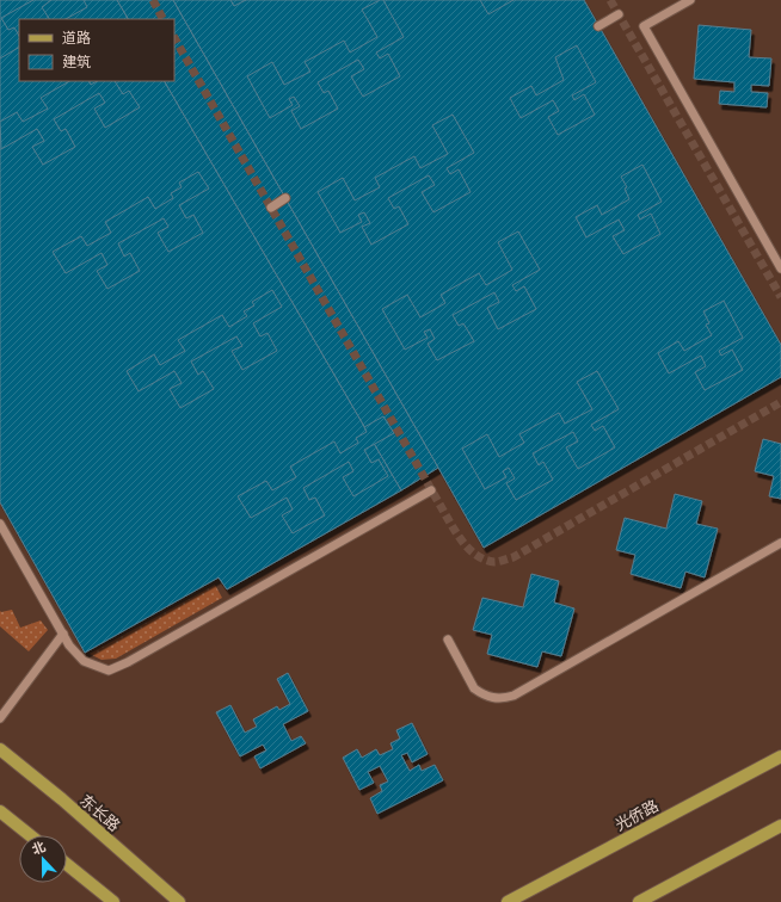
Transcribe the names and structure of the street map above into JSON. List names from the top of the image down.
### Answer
{
  "streets": {
    "main road": ["东长路", "光侨路"]
  },
  "legend": ["道路", "建筑"],
  "north": "top"
}
